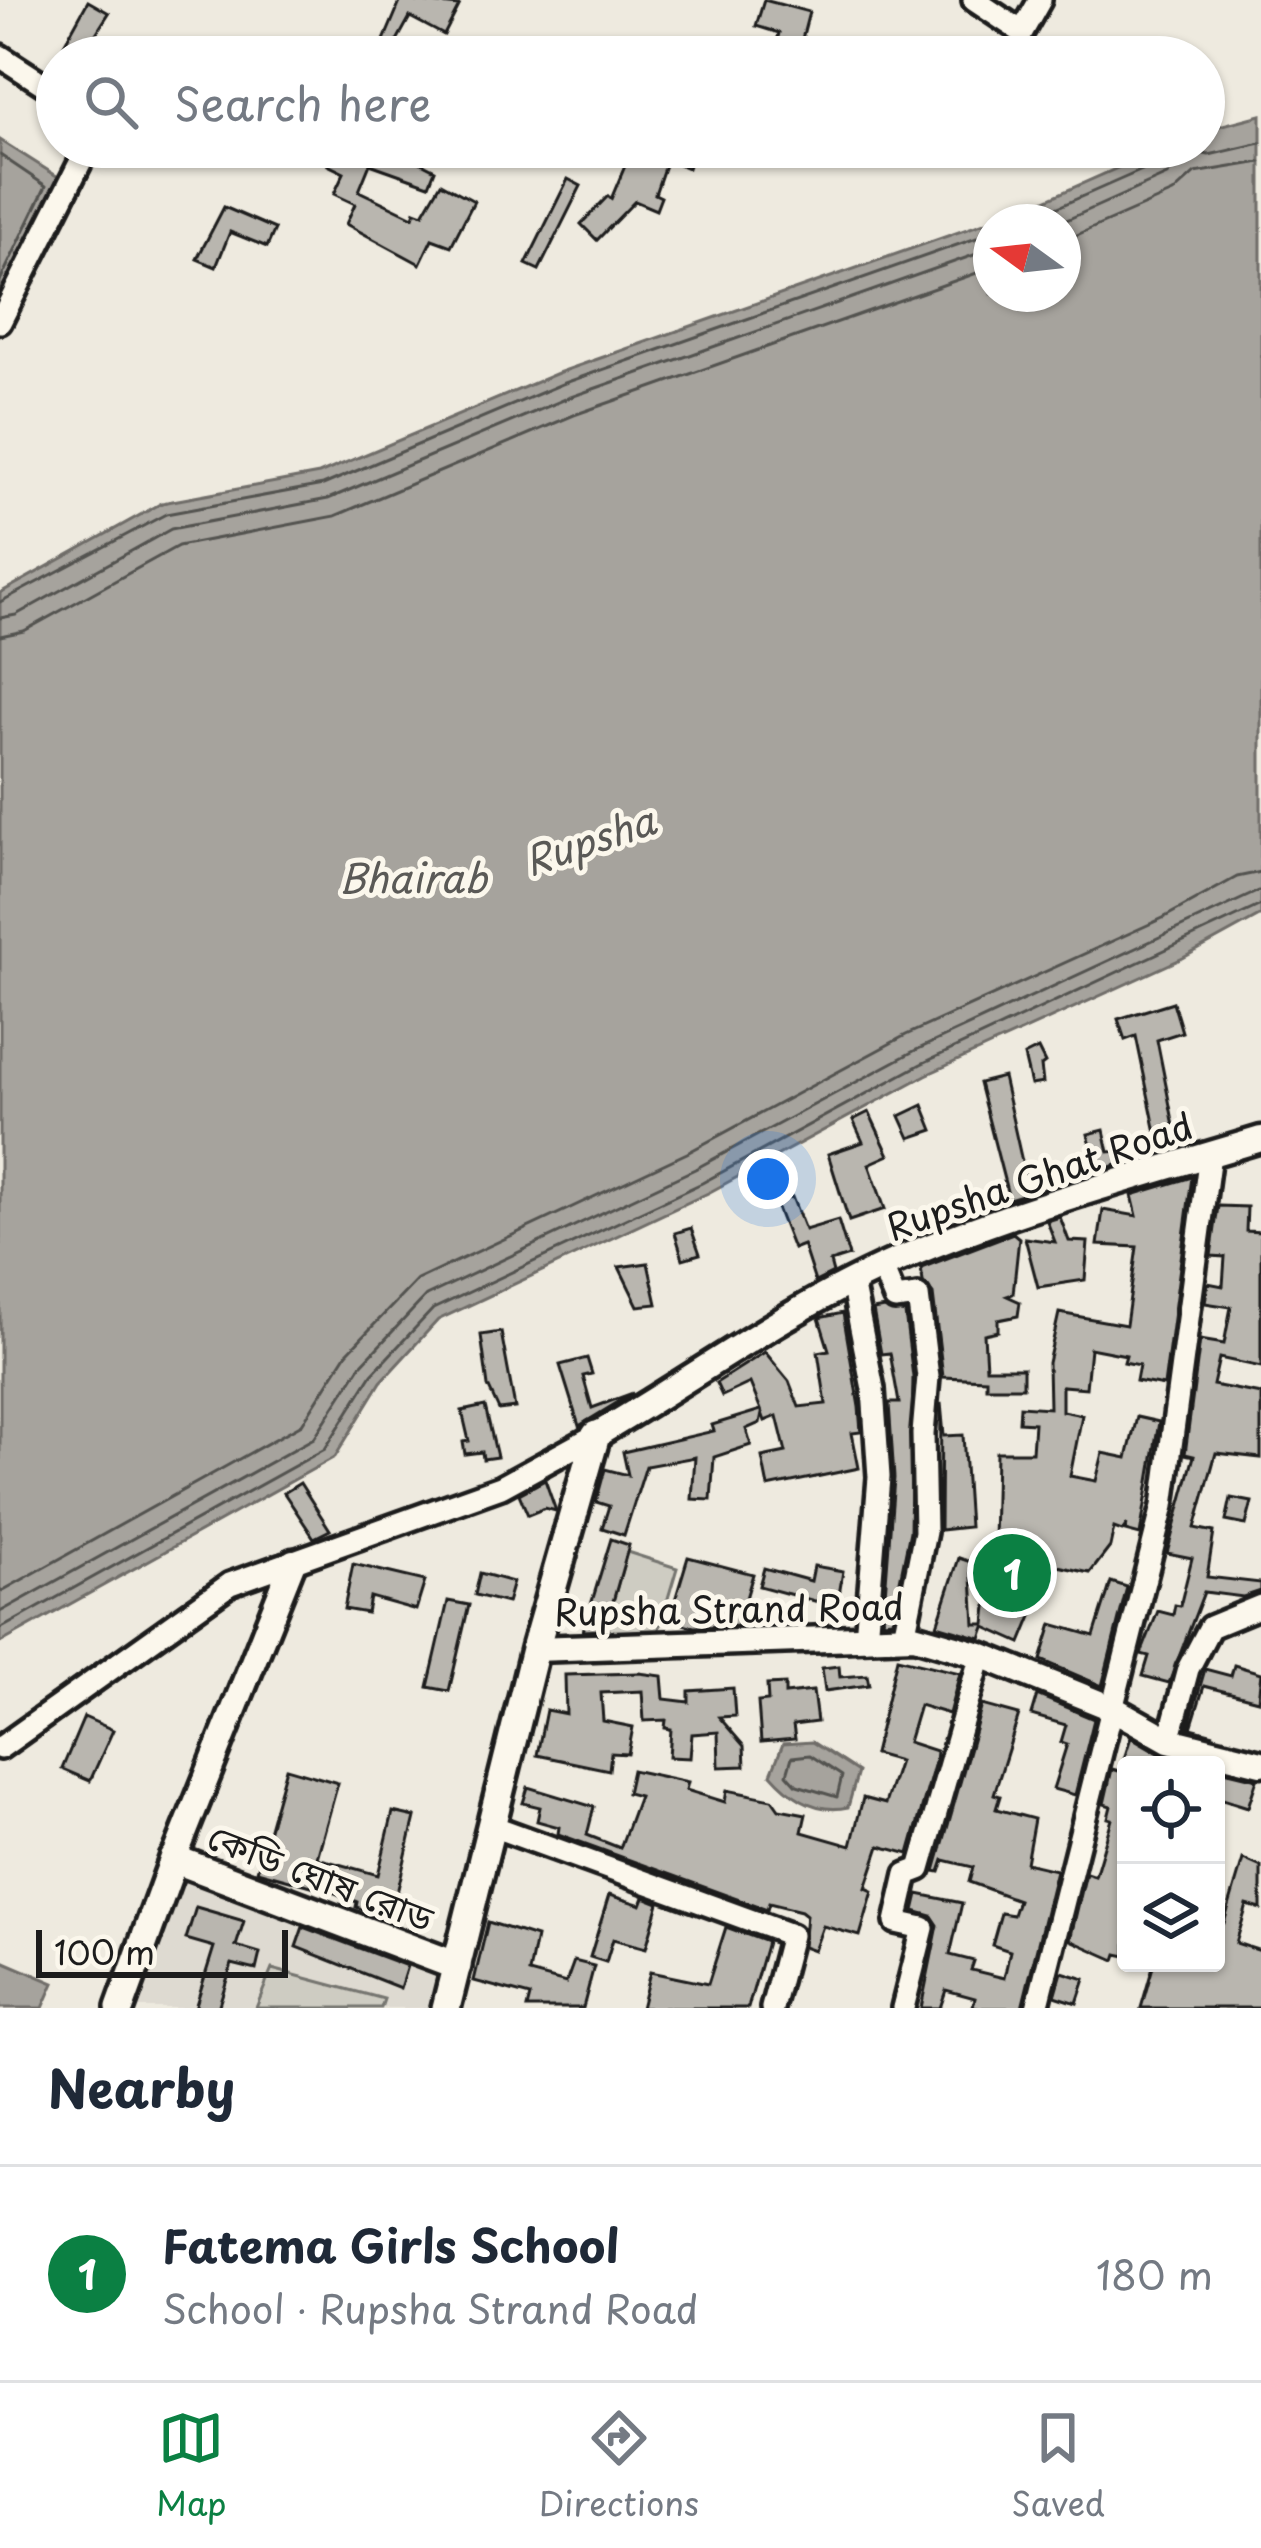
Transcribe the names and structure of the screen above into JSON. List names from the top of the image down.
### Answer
{
  "streets": {
    "main road": ["কেডি ঘোষ রোড"],
    "street": ["Rupsha Ghat Road", "Rupsha Strand Road"]
  },
  "water": ["Rupsha", "Bhairab"],
  "scale_bar": "100 m",
  "north": "left",
  "page": {
    "search": "Search here",
    "pins": "1",
    "scale": "100 m",
    "heading": "Nearby",
    "list": [
      {
        "mark": "1",
        "name": "Fatema Girls School",
        "note": "School · Rupsha Strand Road",
        "value": "180 m"
      }
    ],
    "nav": ["Map", "Directions", "Saved"]
  }
}
